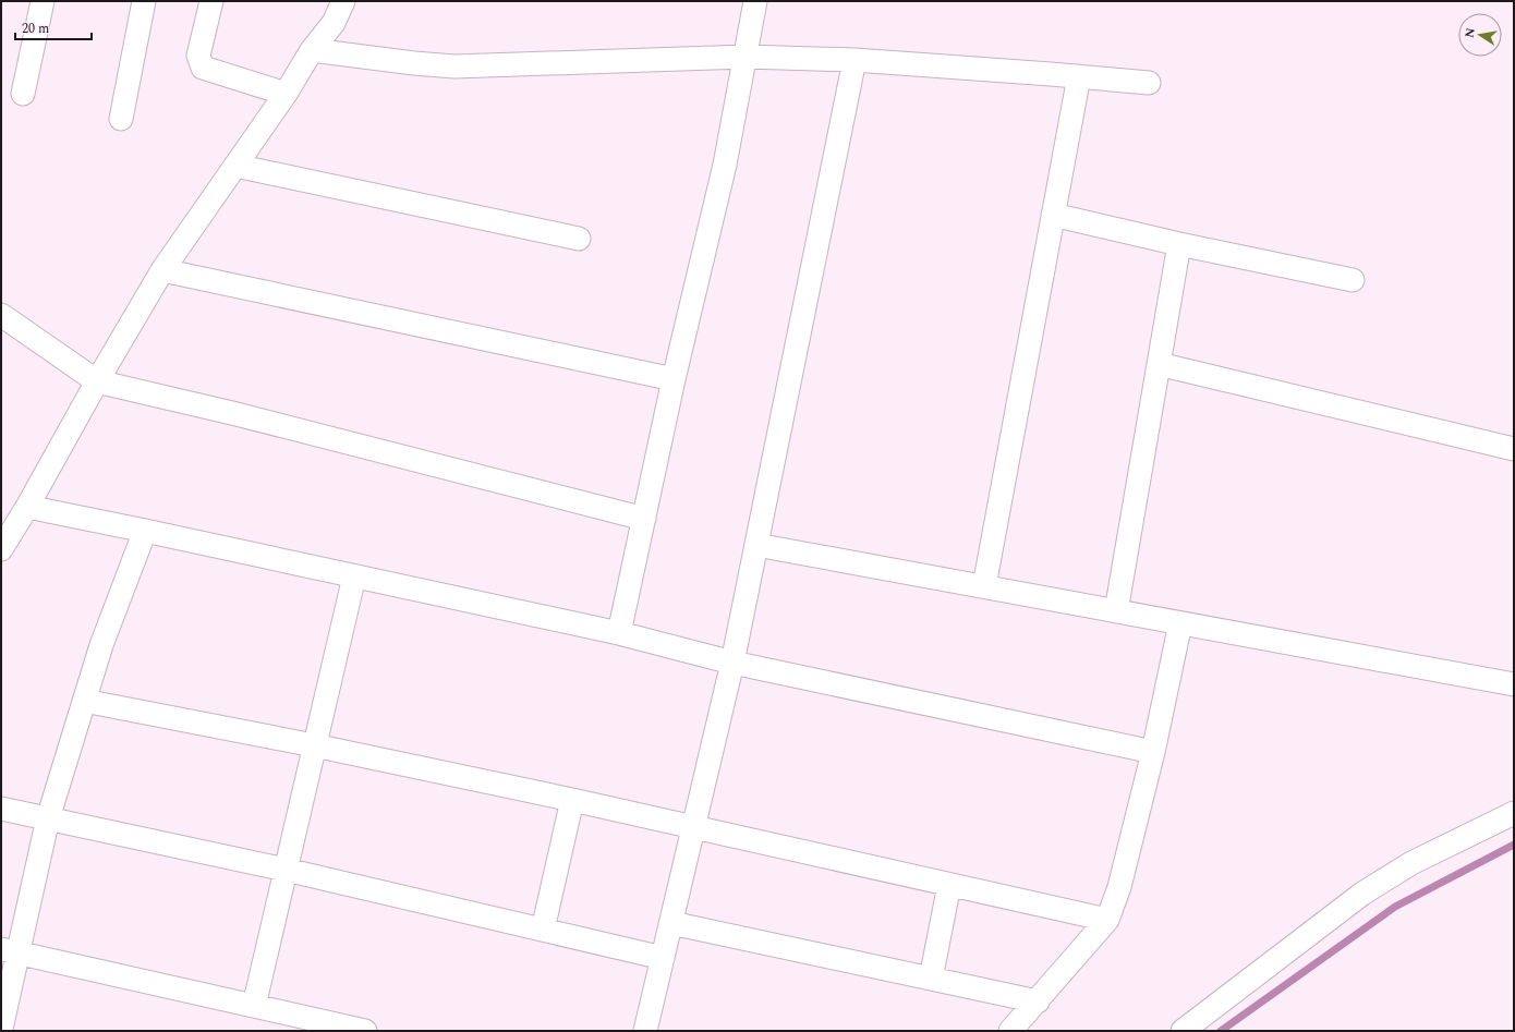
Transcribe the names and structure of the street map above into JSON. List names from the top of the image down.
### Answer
{
  "scale_bar": "20 m",
  "north": "left"
}
